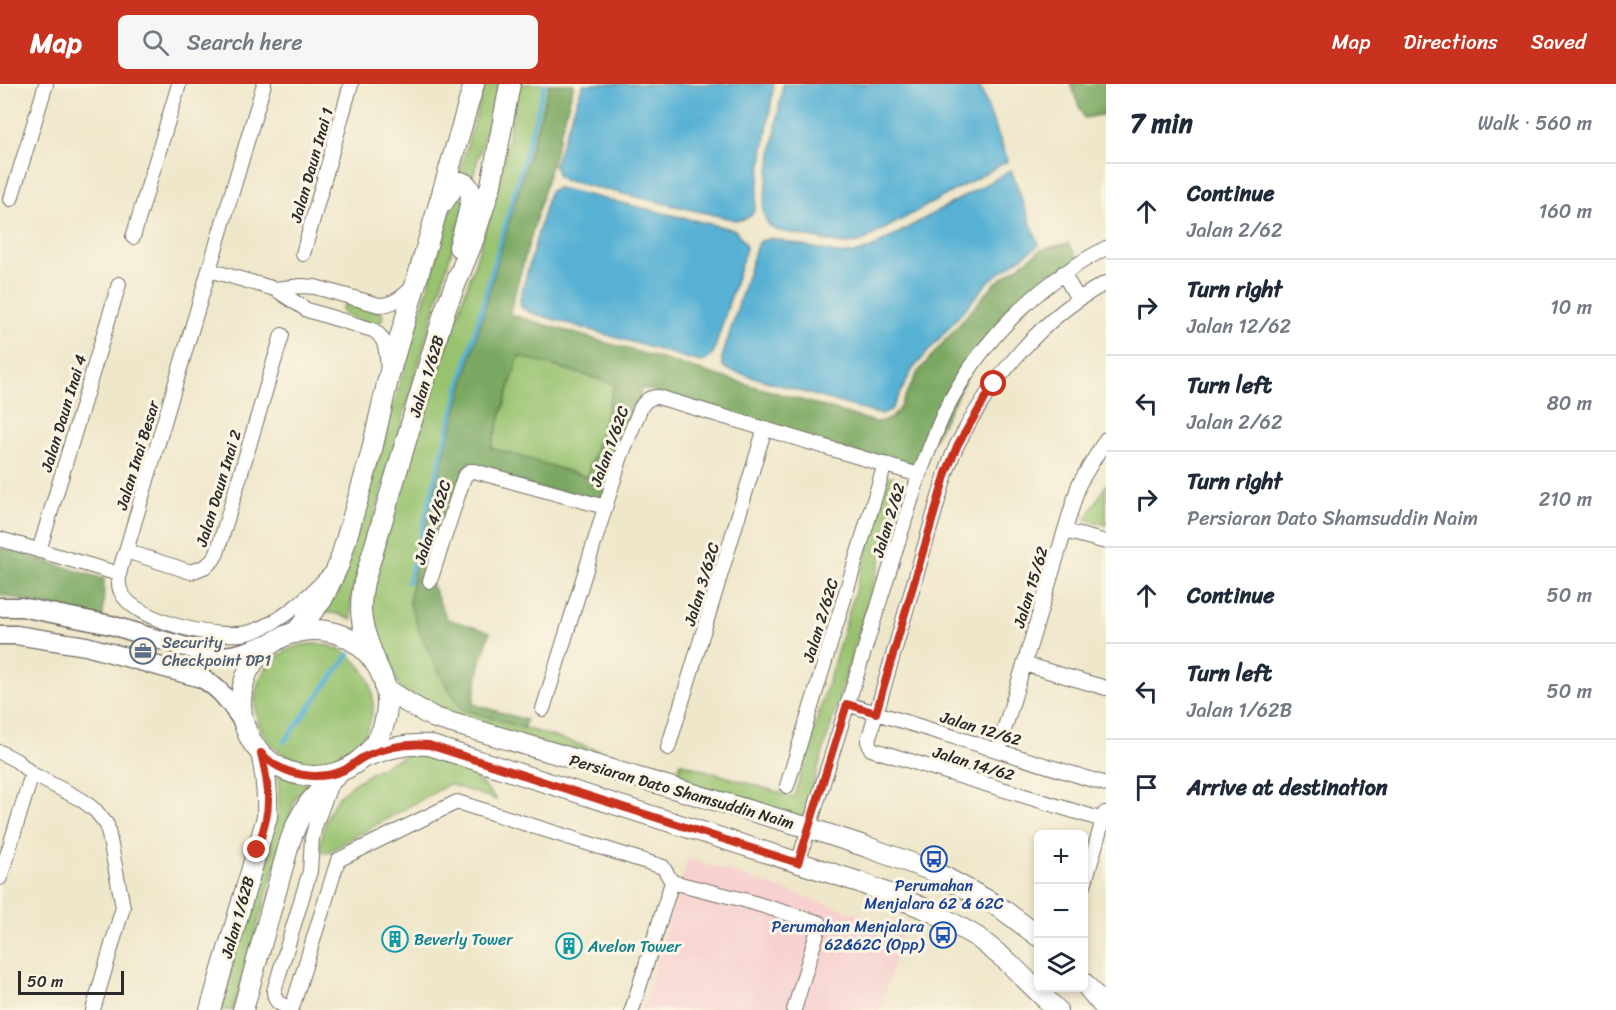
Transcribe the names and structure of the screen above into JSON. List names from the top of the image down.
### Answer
{
  "streets": {
    "main road": ["Jalan 1/62B", "Persiaran Dato Shamsuddin Naim"],
    "street": [
      "Jalan Daun Inai 1",
      "Jalan Daun Inai 4",
      "Jalan 1/62C",
      "Jalan Inai Besar",
      "Jalan Daun Inai 2",
      "Jalan 2/62",
      "Jalan 4/62C",
      "Jalan 3/62C",
      "Jalan 15/62",
      "Jalan 2/62C",
      "Jalan 12/62",
      "Jalan 14/62"
    ]
  },
  "crossings": [
    ["Jalan 1/62B", "Persiaran Dato Shamsuddin Naim"],
    ["Jalan 1/62C", "Jalan 2/62"],
    ["Jalan 1/62C", "Jalan 4/62C"],
    ["Jalan 1/62C", "Jalan 3/62C"],
    ["Jalan 1/62C", "Jalan 2/62C"],
    ["Jalan Inai Besar", "Jalan Daun Inai 2"],
    ["Jalan 2/62", "Jalan 12/62"],
    ["Jalan 2/62", "Persiaran Dato Shamsuddin Naim"],
    ["Jalan 15/62", "Jalan 12/62"],
    ["Jalan 12/62", "Jalan 14/62"]
  ],
  "places": {
    "office": ["Security Checkpoint DP1"],
    "bus stop": ["Perumahan Menjalara 62 & 62C", "Perumahan Menjalara 62&62C (Opp)"],
    "building": ["Beverly Tower", "Avelon Tower"]
  },
  "scale_bar": "50 m",
  "page": {
    "header": "Map",
    "search": "Search here",
    "nav": ["Map", "Directions", "Saved"],
    "heading": ["7 min", "Walk · 560 m"],
    "list": [
      ["Continue", "Jalan 2/62", "160 m"],
      ["Turn right", "Jalan 12/62", "10 m"],
      ["Turn left", "Jalan 2/62", "80 m"],
      ["Turn right", "Persiaran Dato Shamsuddin Naim", "210 m"],
      ["Continue", "50 m"],
      ["Turn left", "Jalan 1/62B", "50 m"],
      "Arrive at destination"
    ],
    "map_buttons": ["+", "−"],
    "scale": "50 m"
  }
}
